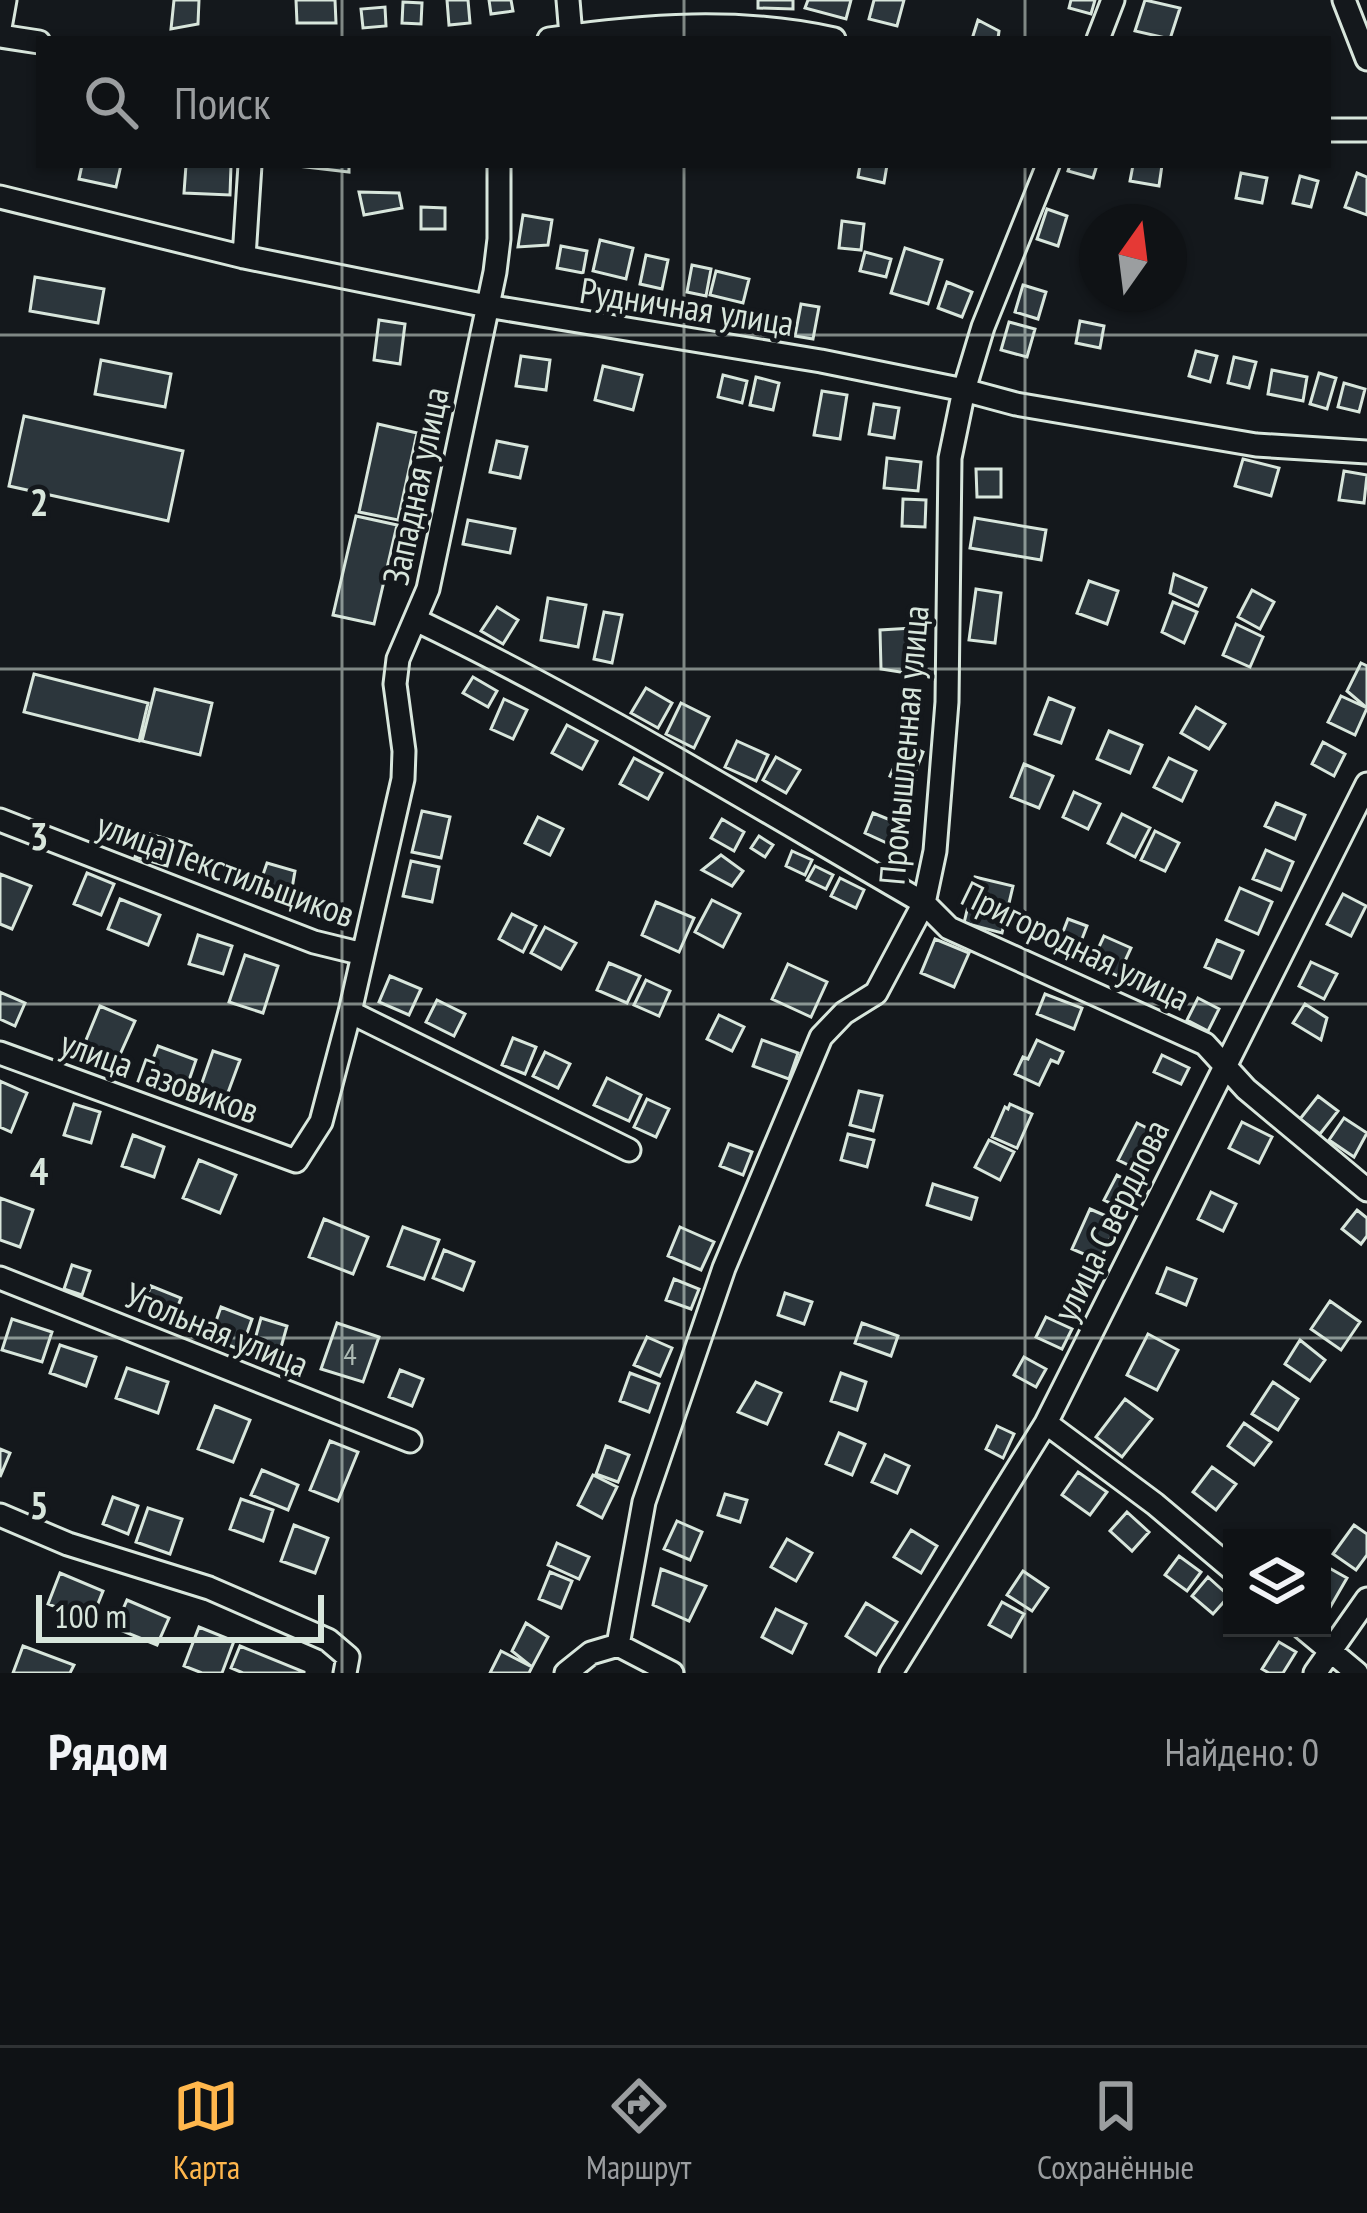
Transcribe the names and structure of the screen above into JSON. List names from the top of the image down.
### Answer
{
  "streets": {
    "street": [
      "Рудничная улица",
      "Западная улица",
      "Промышленная улица",
      "улица Текстильщиков",
      "Пригородная улица",
      "улица Газовиков",
      "улица Свердлова",
      "Угольная улица"
    ]
  },
  "crossings": [
    ["Рудничная улица", "Западная улица"],
    ["Рудничная улица", "Промышленная улица"],
    ["Западная улица", "улица Текстильщиков"],
    ["Западная улица", "Пригородная улица"],
    ["Западная улица", "улица Газовиков"],
    ["Промышленная улица", "Пригородная улица"],
    ["Пригородная улица", "улица Свердлова"]
  ],
  "house_numbers": ["4"],
  "scale_bar": "100 m",
  "north": "top",
  "page": {
    "search": "Поиск",
    "scale": "100 m",
    "heading": ["Рядом", "Найдено: 0"],
    "nav": ["Карта", "Маршрут", "Сохранённые"]
  },
  "grid": {
    "rows": [
      "2",
      "3",
      "4",
      "5"
    ]
  }
}
